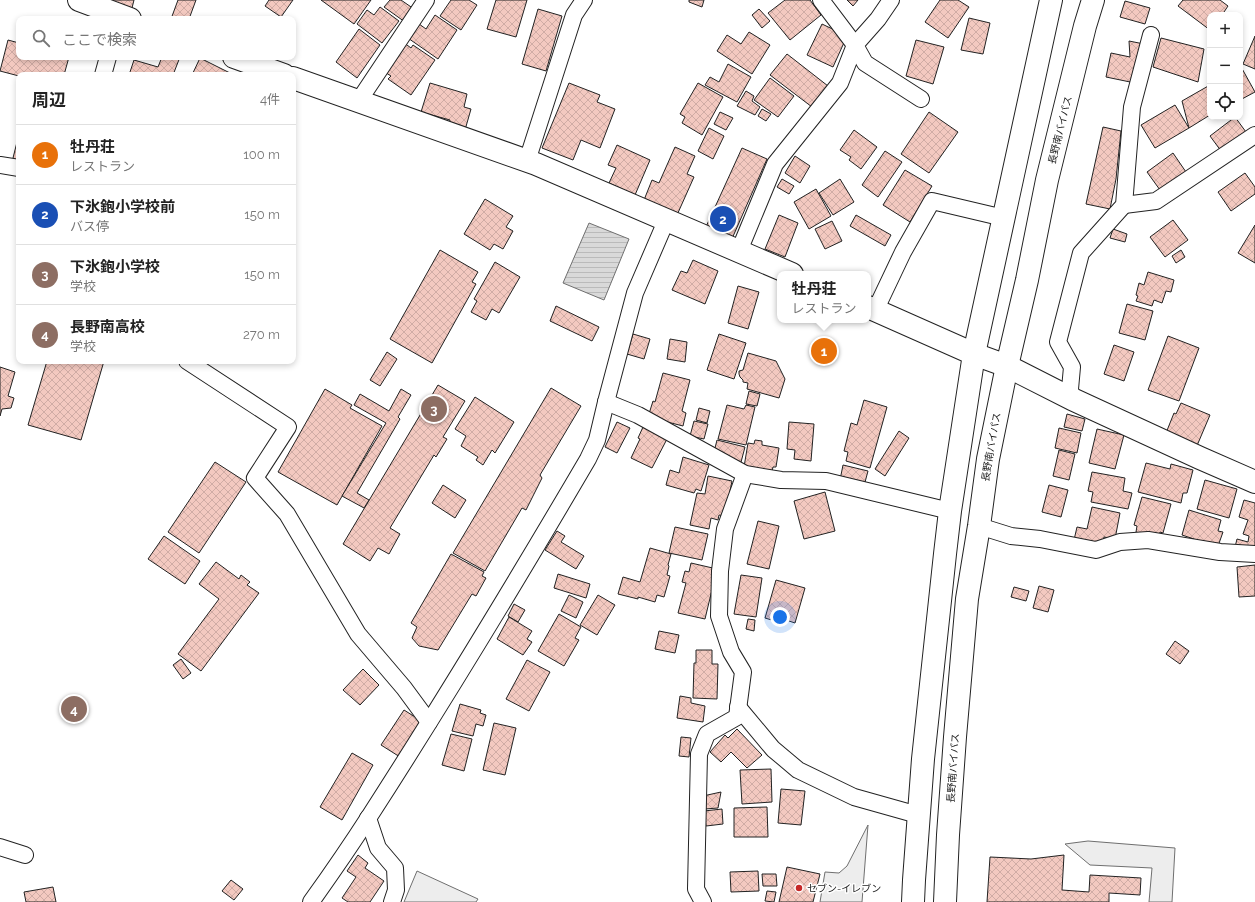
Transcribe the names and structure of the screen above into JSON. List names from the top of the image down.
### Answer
{
  "streets": {
    "main road": ["長野南バイパス"]
  },
  "places": ["セブン-イレブン"],
  "page": {
    "map_buttons": ["+", "−"],
    "search": "ここで検索",
    "heading": ["周辺", "4件"],
    "list": [
      {
        "mark": "1",
        "name": "牡丹荘",
        "note": "レストラン",
        "value": "100 m"
      },
      {
        "mark": "2",
        "name": "下氷鉋小学校前",
        "note": "バス停",
        "value": "150 m"
      },
      {
        "mark": "3",
        "name": "下氷鉋小学校",
        "note": "学校",
        "value": "150 m"
      },
      {
        "mark": "4",
        "name": "長野南高校",
        "note": "学校",
        "value": "270 m"
      }
    ],
    "pins": [
      "2",
      "1",
      "3",
      "4"
    ],
    "popup": ["牡丹荘", "レストラン"]
  }
}
